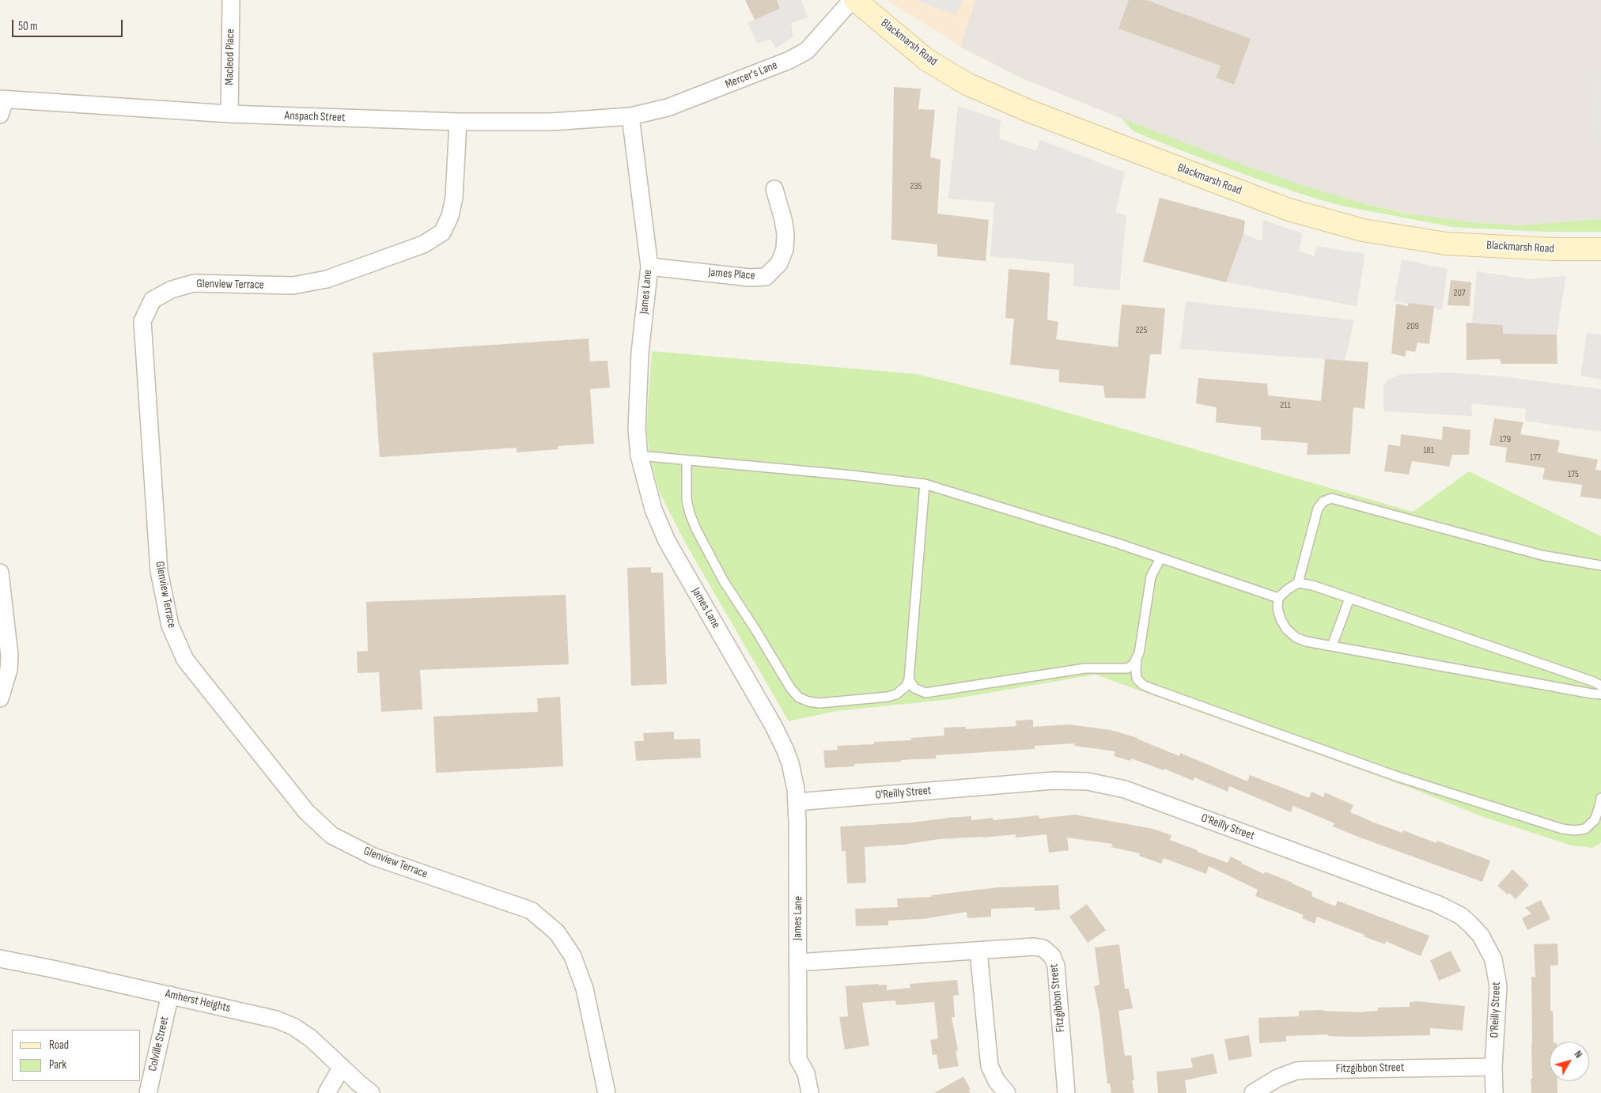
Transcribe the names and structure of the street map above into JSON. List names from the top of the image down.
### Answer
{
  "streets": {
    "street": [
      "Blackmarsh Road",
      "Macleod Place",
      "Mercer's Lane",
      "Anspach Street",
      "James Place",
      "Glenview Terrace",
      "James Lane",
      "O'Reilly Street",
      "Fitzgibbon Street",
      "Amherst Heights",
      "Colville Street"
    ]
  },
  "crossings": [
    ["Macleod Place", "Anspach Street"],
    ["Mercer's Lane", "Anspach Street"],
    ["Mercer's Lane", "James Lane"],
    ["Anspach Street", "Glenview Terrace"],
    ["Anspach Street", "James Lane"],
    ["James Place", "James Lane"],
    ["James Lane", "O'Reilly Street"],
    ["James Lane", "Fitzgibbon Street"],
    ["O'Reilly Street", "Fitzgibbon Street"],
    ["Amherst Heights", "Colville Street"]
  ],
  "house_numbers": [
    "235",
    "207",
    "209",
    "225",
    "211",
    "179",
    "181",
    "177",
    "175"
  ],
  "legend": ["Road", "Park"],
  "scale_bar": "50 m",
  "north": "top right"
}
